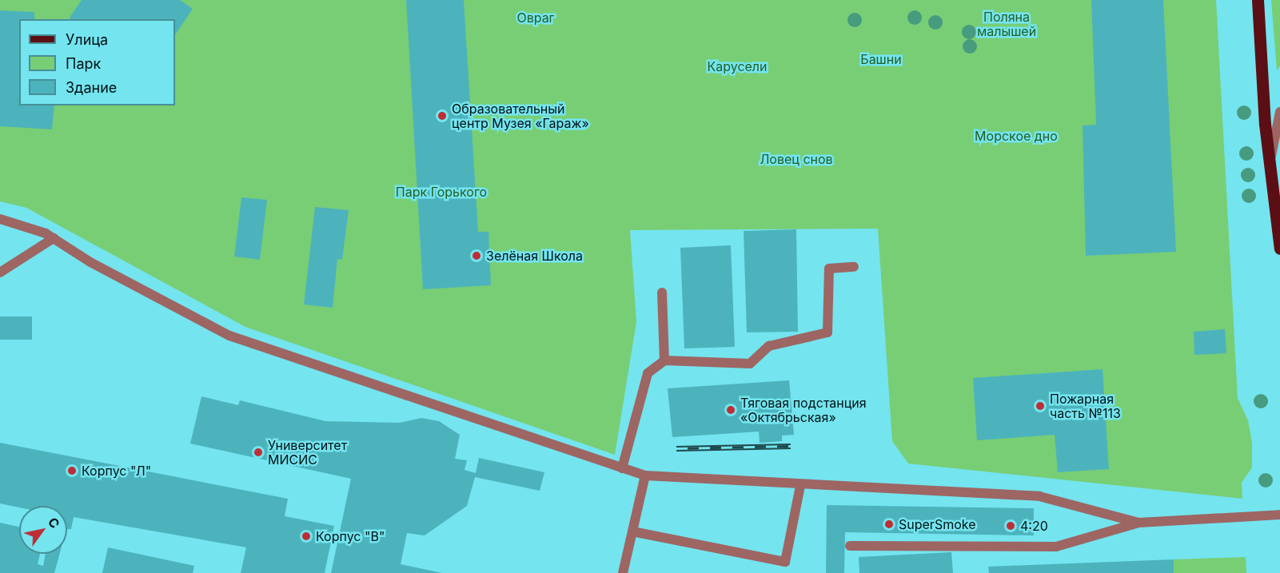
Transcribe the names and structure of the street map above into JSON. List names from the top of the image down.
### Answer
{
  "parks": [
    "Поляна малышей",
    "Овраг",
    "Башни",
    "Карусели",
    "Морское дно",
    "Ловец снов",
    "Парк Горького"
  ],
  "places": [
    "Образовательный центр Музея «Гараж»",
    "Зелёная Школа",
    "Пожарная часть №113",
    "Тяговая подстанция «Октябрьская»",
    "Университет МИСИС",
    "Корпус \"Л\"",
    "SuperSmoke",
    "4:20",
    "Корпус \"В\""
  ],
  "legend": ["Улица", "Парк", "Здание"],
  "north": "top right"
}
